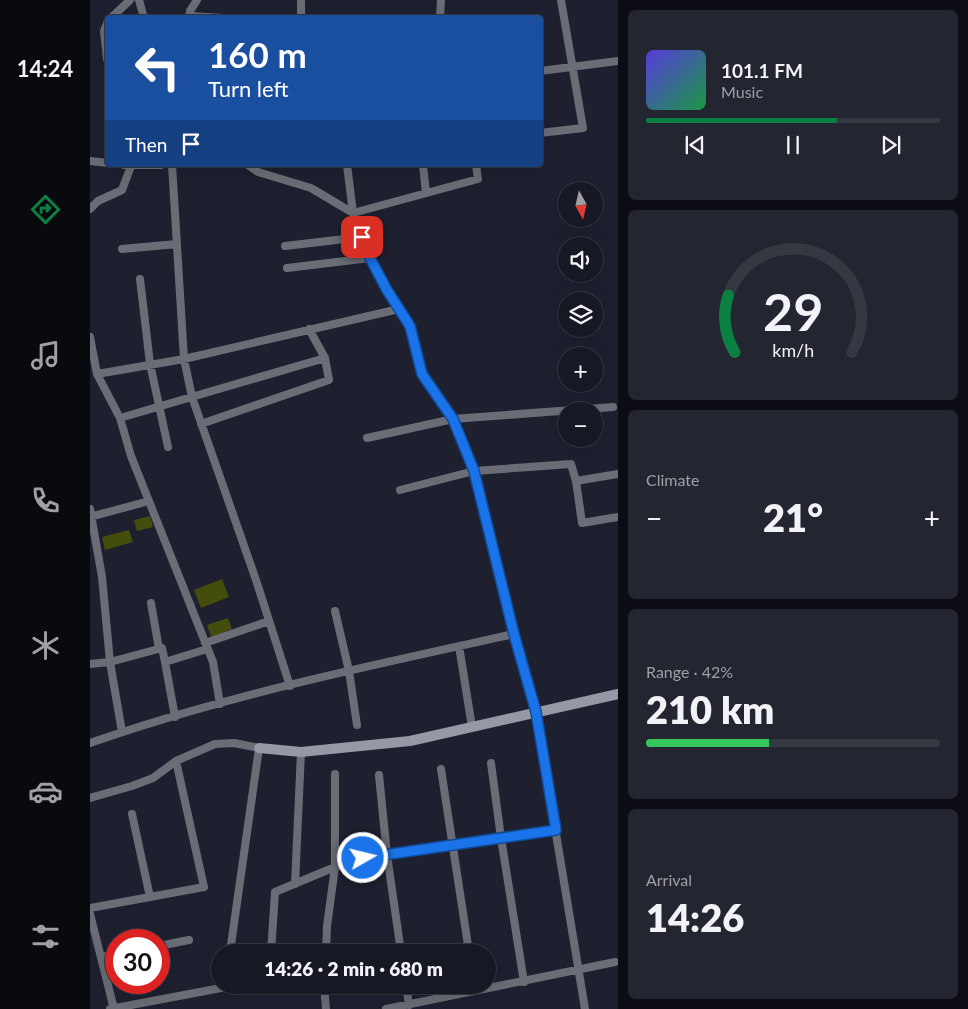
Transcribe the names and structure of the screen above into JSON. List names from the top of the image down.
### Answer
{
  "north": "bottom",
  "page": {
    "tabs": "14:24",
    "turn": ["160 m", "Turn left"],
    "song": ["101.1 FM", "Music"],
    "then": "Then",
    "map_buttons": ["+", "−"],
    "tile": [
      "Climate",
      ["Range · 42%", "210 km"],
      ["Arrival", "14:26"]
    ],
    "heat": ["−", "21°", "+"],
    "limit": "30",
    "trip": "14:26 · 2 min · 680 m",
    "gauge": ["29", "km/h"]
  }
}
